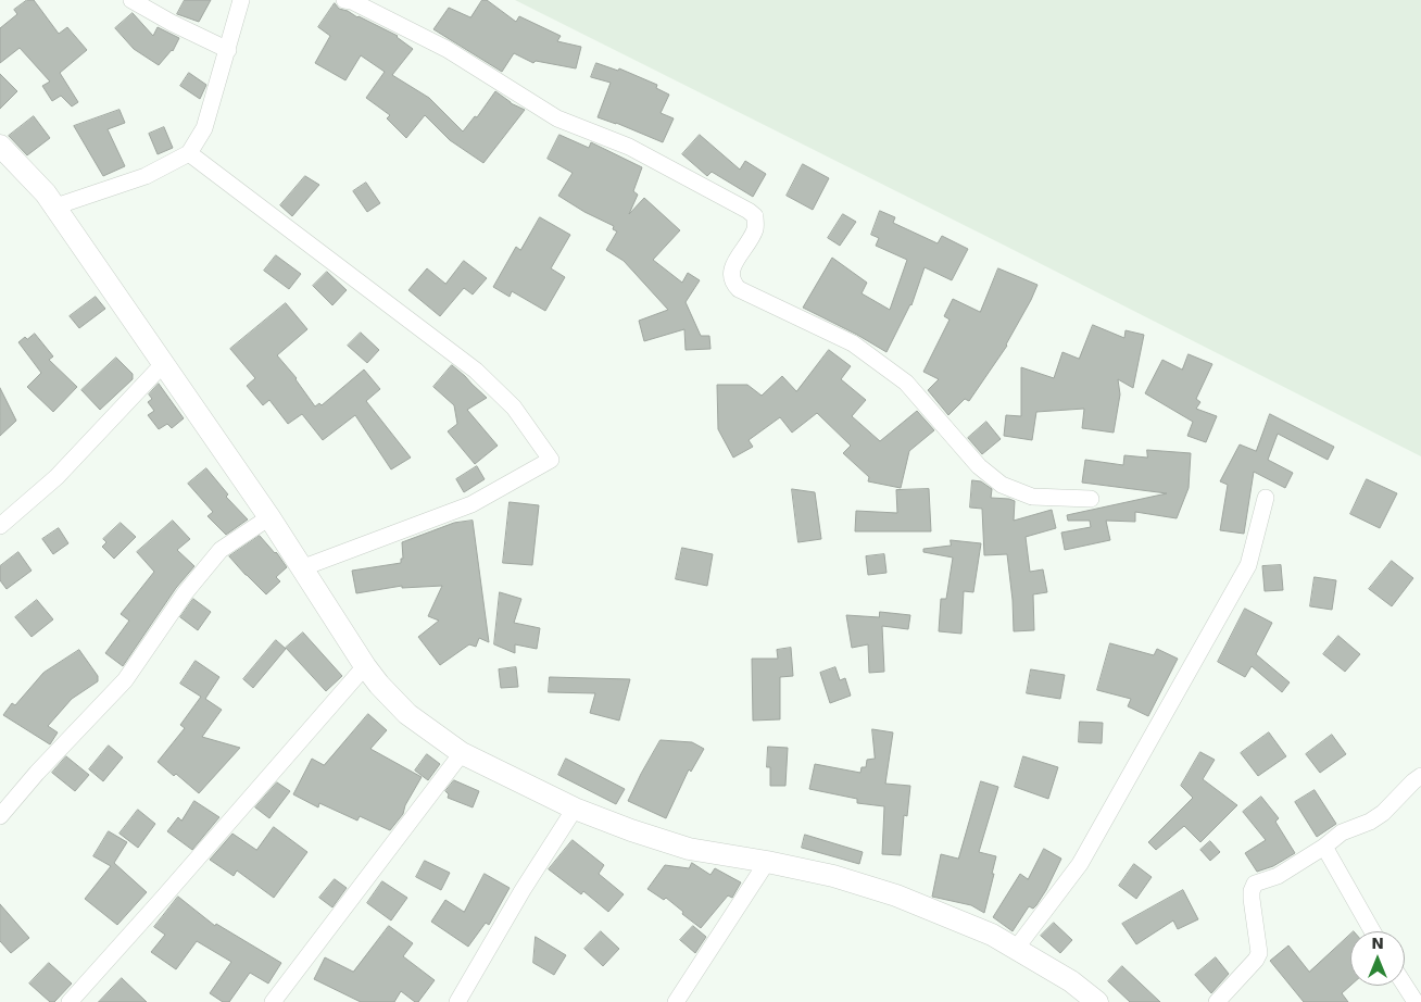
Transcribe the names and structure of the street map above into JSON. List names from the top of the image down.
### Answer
{
  "north": "top"
}
